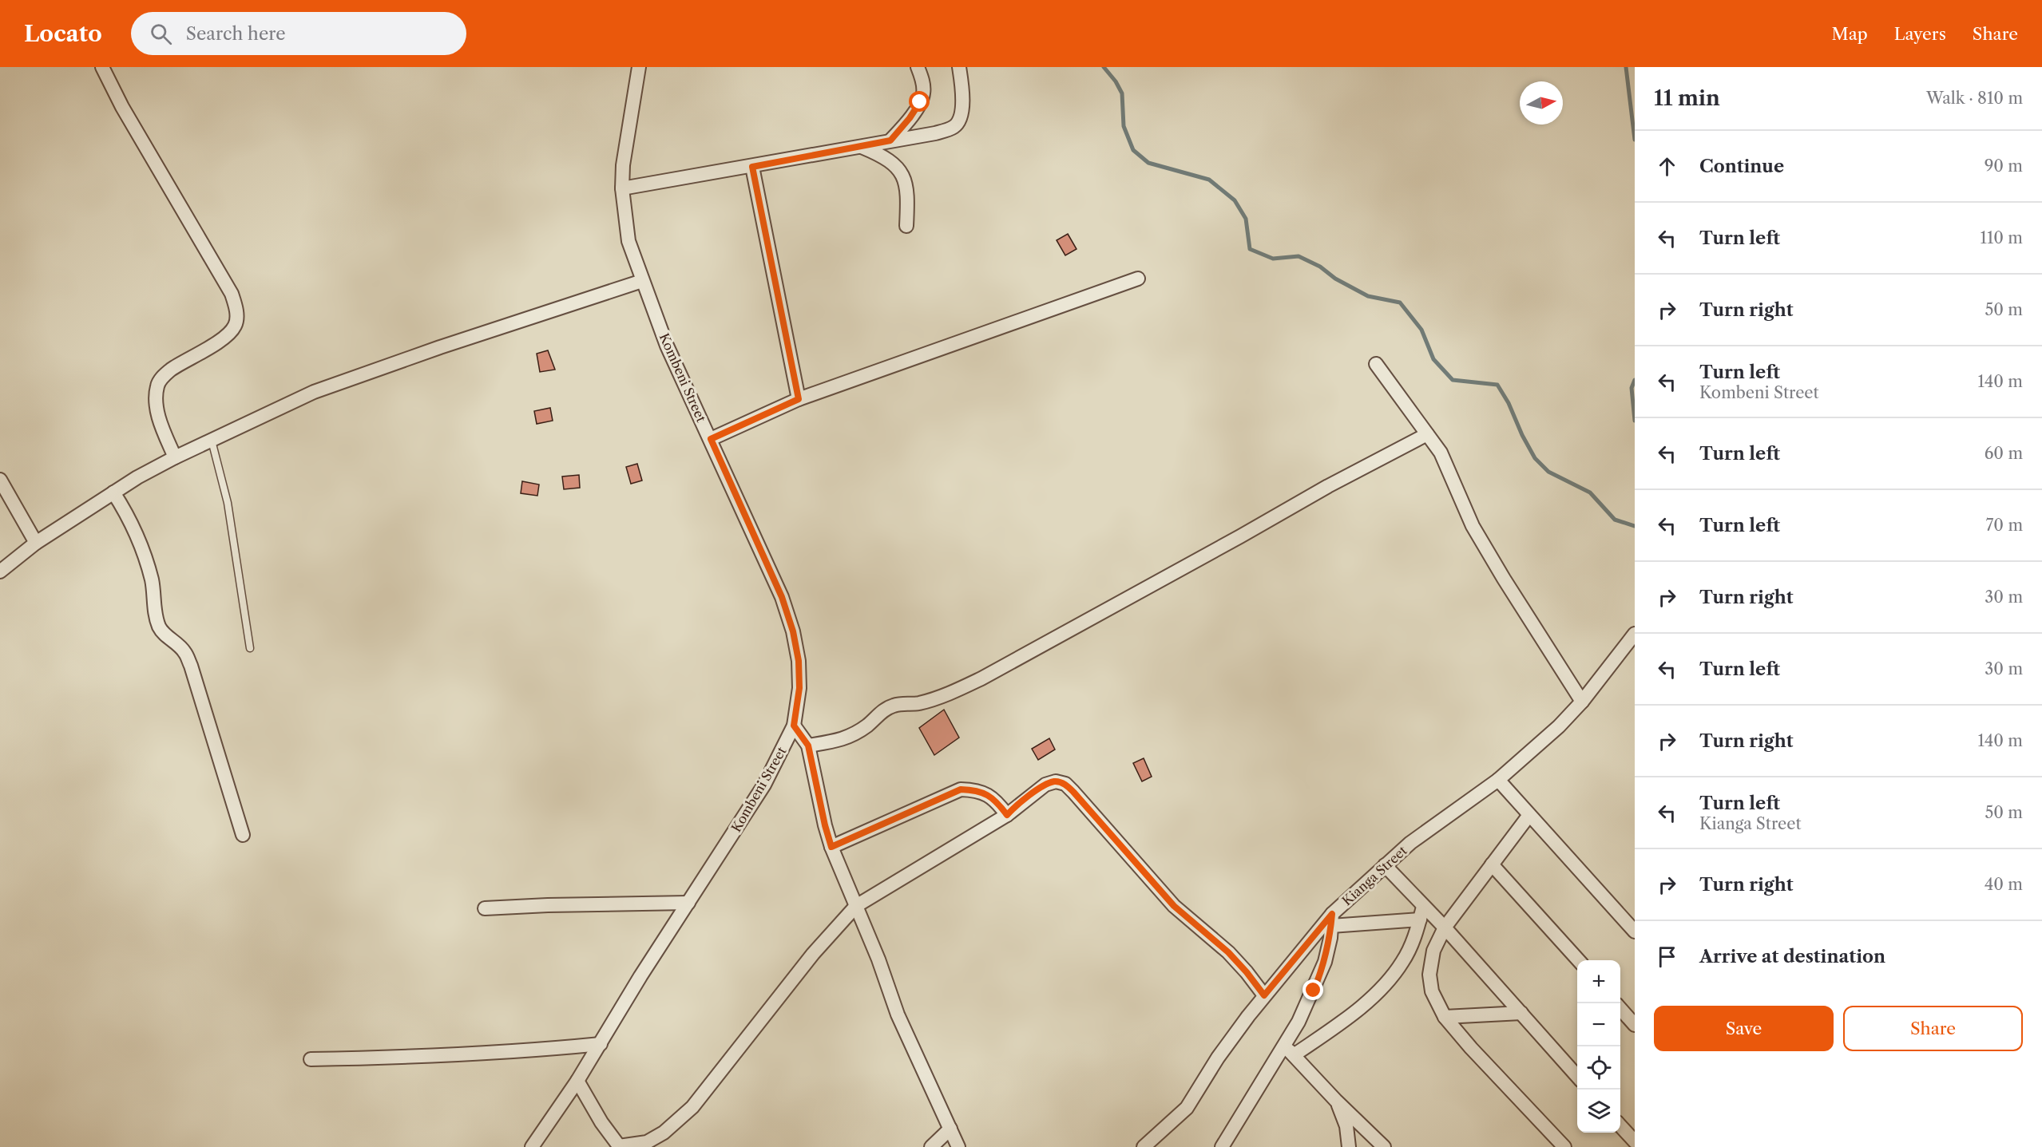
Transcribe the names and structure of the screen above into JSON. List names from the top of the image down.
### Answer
{
  "streets": {
    "street": ["Kombeni Street", "Kianga Street"]
  },
  "north": "right",
  "page": {
    "header": "Locato",
    "search": "Search here",
    "nav": ["Map", "Layers", "Share"],
    "heading": ["11 min", "Walk · 810 m"],
    "list": [
      ["Continue", "90 m"],
      ["Turn left", "110 m"],
      ["Turn right", "50 m"],
      ["Turn left", "Kombeni Street", "140 m"],
      ["Turn left", "60 m"],
      ["Turn left", "70 m"],
      ["Turn right", "30 m"],
      ["Turn left", "30 m"],
      ["Turn right", "140 m"],
      ["Turn left", "Kianga Street", "50 m"],
      ["Turn right", "40 m"],
      "Arrive at destination"
    ],
    "map_buttons": ["+", "−"],
    "buttons": ["Save", "Share"]
  }
}
